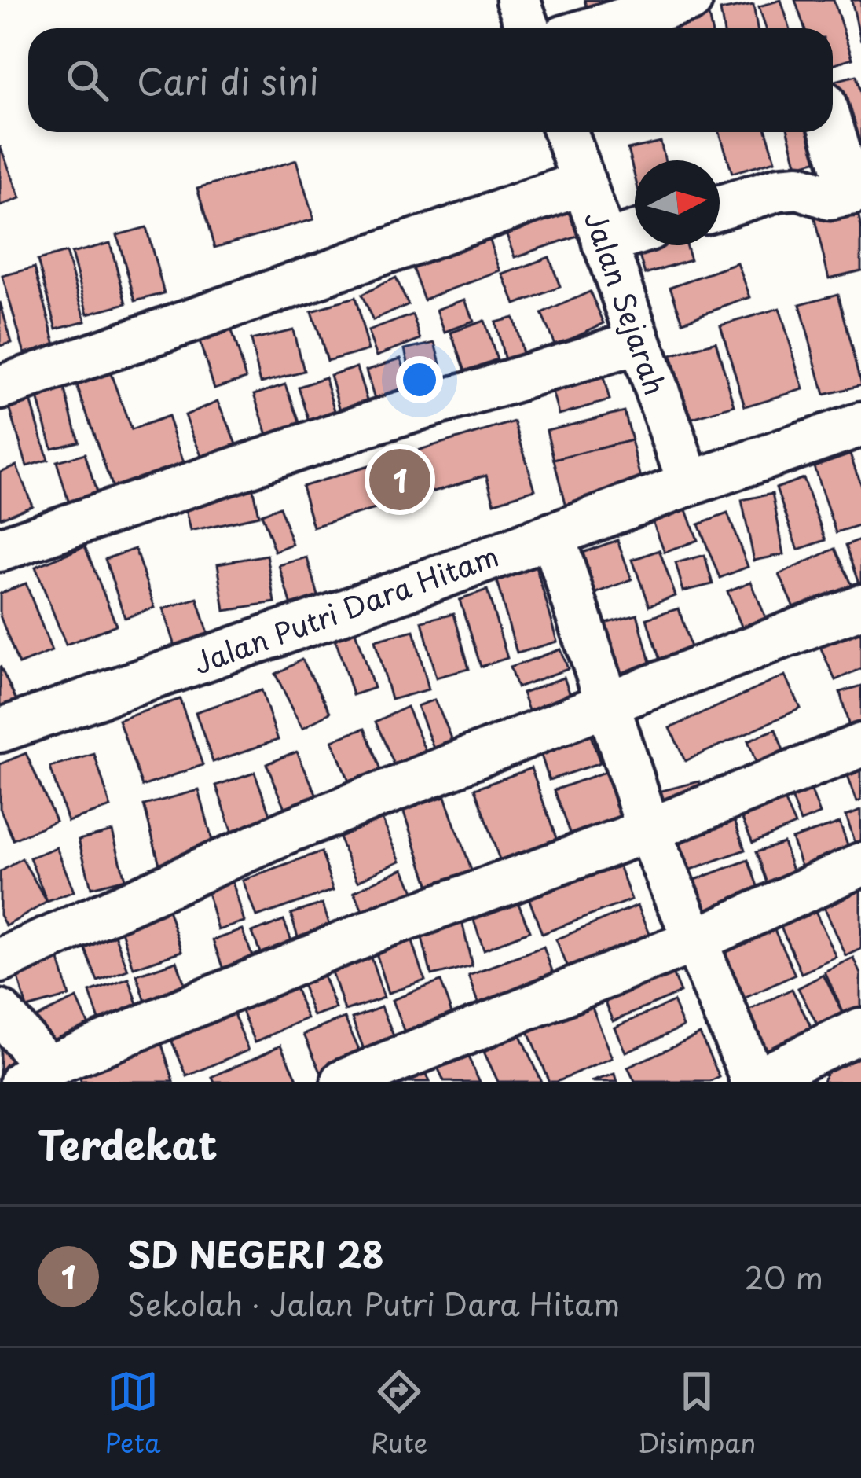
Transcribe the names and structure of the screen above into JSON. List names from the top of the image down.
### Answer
{
  "streets": {
    "street": ["Jalan Sejarah", "Jalan Putri Dara Hitam"]
  },
  "crossings": [
    ["Jalan Sejarah", "Jalan Putri Dara Hitam"]
  ],
  "north": "right",
  "page": {
    "search": "Cari di sini",
    "pins": "1",
    "heading": "Terdekat",
    "list": [
      {
        "mark": "1",
        "name": "SD NEGERI 28",
        "note": "Sekolah · Jalan Putri Dara Hitam",
        "value": "20 m"
      }
    ],
    "nav": ["Peta", "Rute", "Disimpan"]
  }
}
